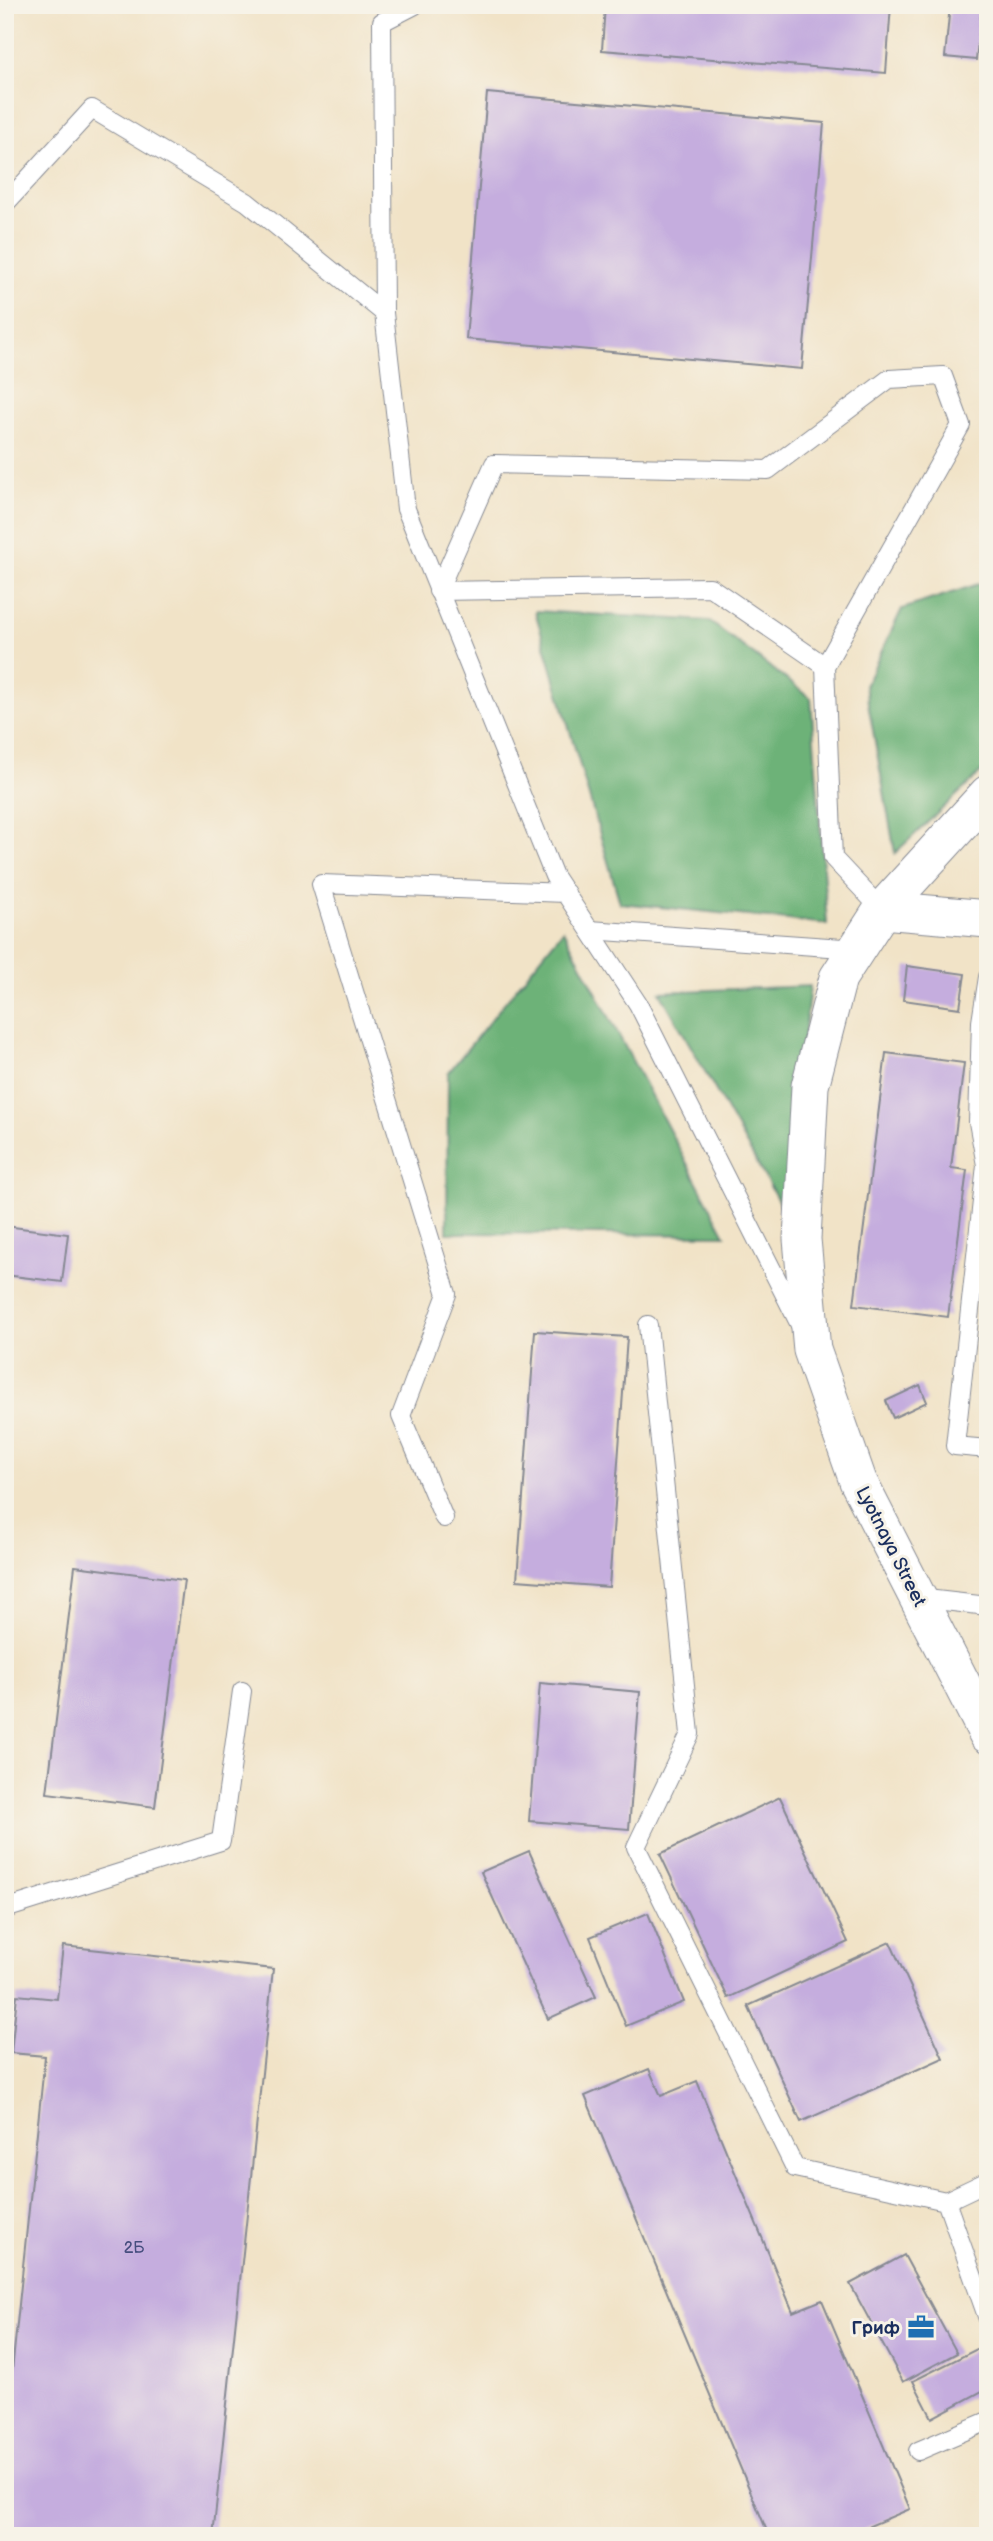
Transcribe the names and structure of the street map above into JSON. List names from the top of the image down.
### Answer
{
  "streets": {
    "street": ["Lyotnaya Street"]
  },
  "places": {
    "office": ["Гриф"]
  },
  "house_numbers": ["2Б"]
}
